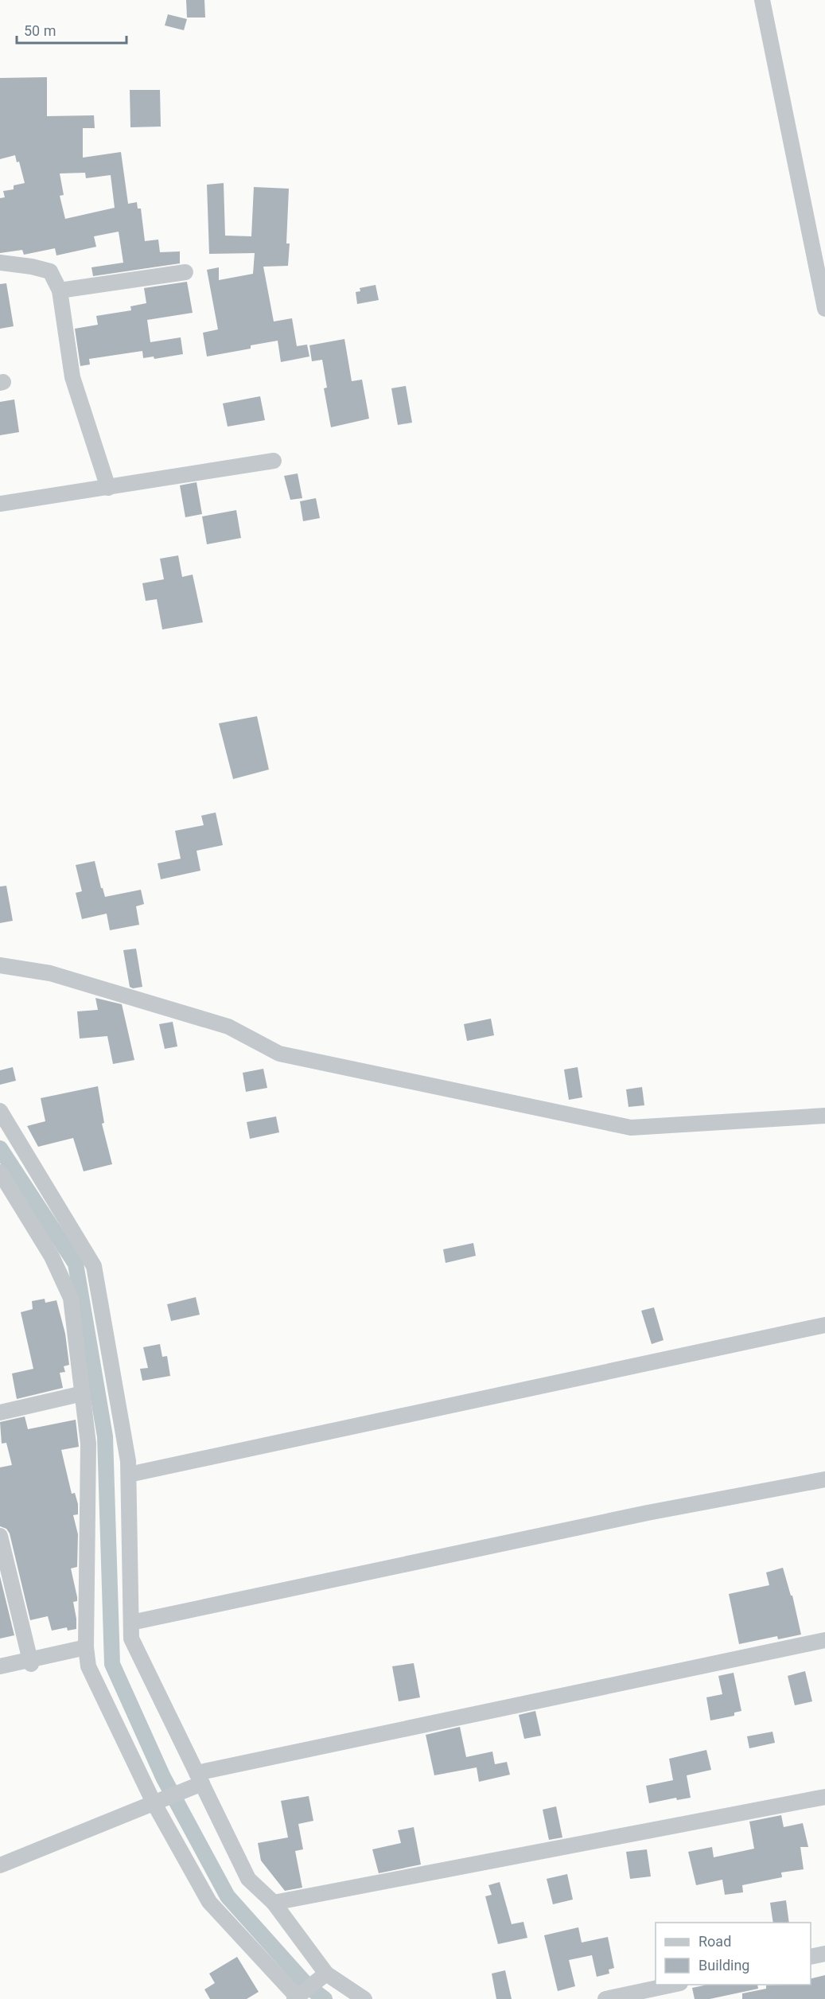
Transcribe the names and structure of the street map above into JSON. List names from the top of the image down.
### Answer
{
  "legend": ["Road", "Building"],
  "scale_bar": "50 m"
}
